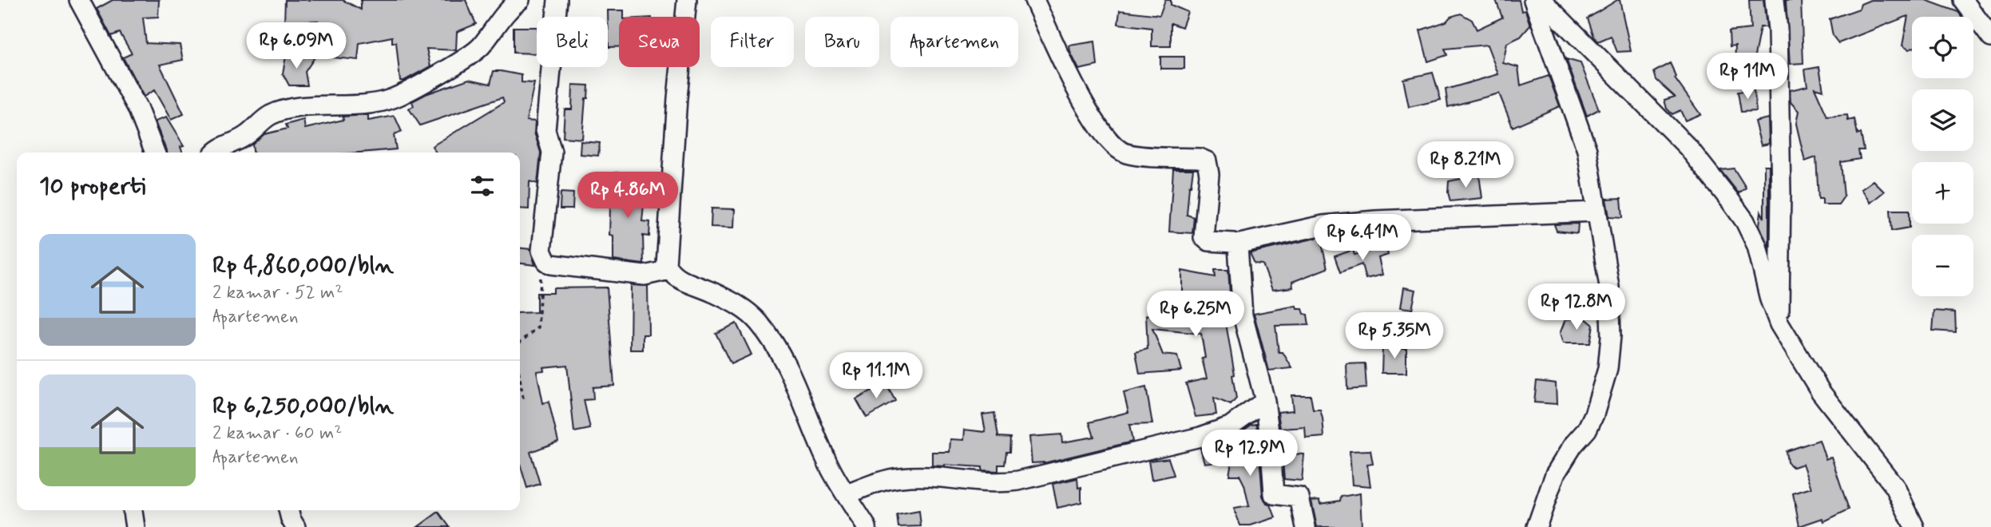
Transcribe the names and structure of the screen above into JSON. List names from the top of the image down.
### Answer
{
  "page": {
    "map_buttons": ["+", "−"],
    "chip": [
      "Beli",
      "Sewa",
      "Filter",
      "Baru",
      "Apartemen"
    ],
    "price": [
      "Rp 6.09M",
      "Rp 11M",
      "Rp 8.21M",
      "Rp 4.86M",
      "Rp 6.41M",
      "Rp 12.8M",
      "Rp 6.25M",
      "Rp 5.35M",
      "Rp 11.1M",
      "Rp 12.9M"
    ],
    "heading": "10 properti",
    "list": [
      {
        "name": "Rp 4,860,000/bln",
        "note": "2 kamar · 52 m² · Apartemen"
      },
      {
        "name": "Rp 6,250,000/bln",
        "note": "2 kamar · 60 m² · Apartemen"
      }
    ]
  }
}
